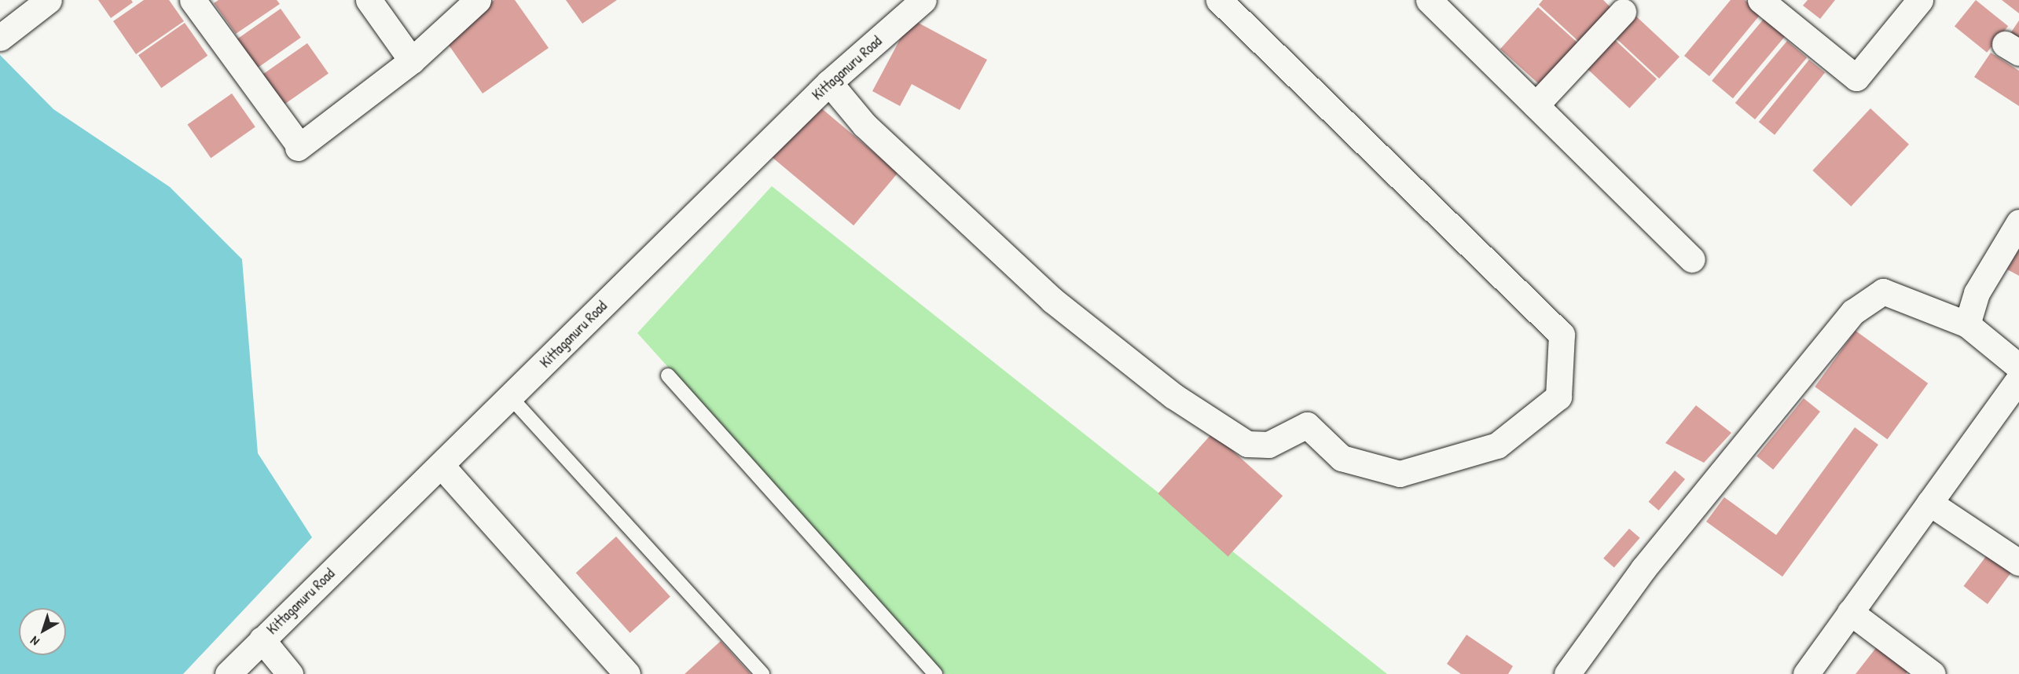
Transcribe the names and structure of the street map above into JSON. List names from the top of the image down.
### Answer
{
  "streets": {
    "street": ["Kittaganuru Road"]
  },
  "north": "bottom left"
}
